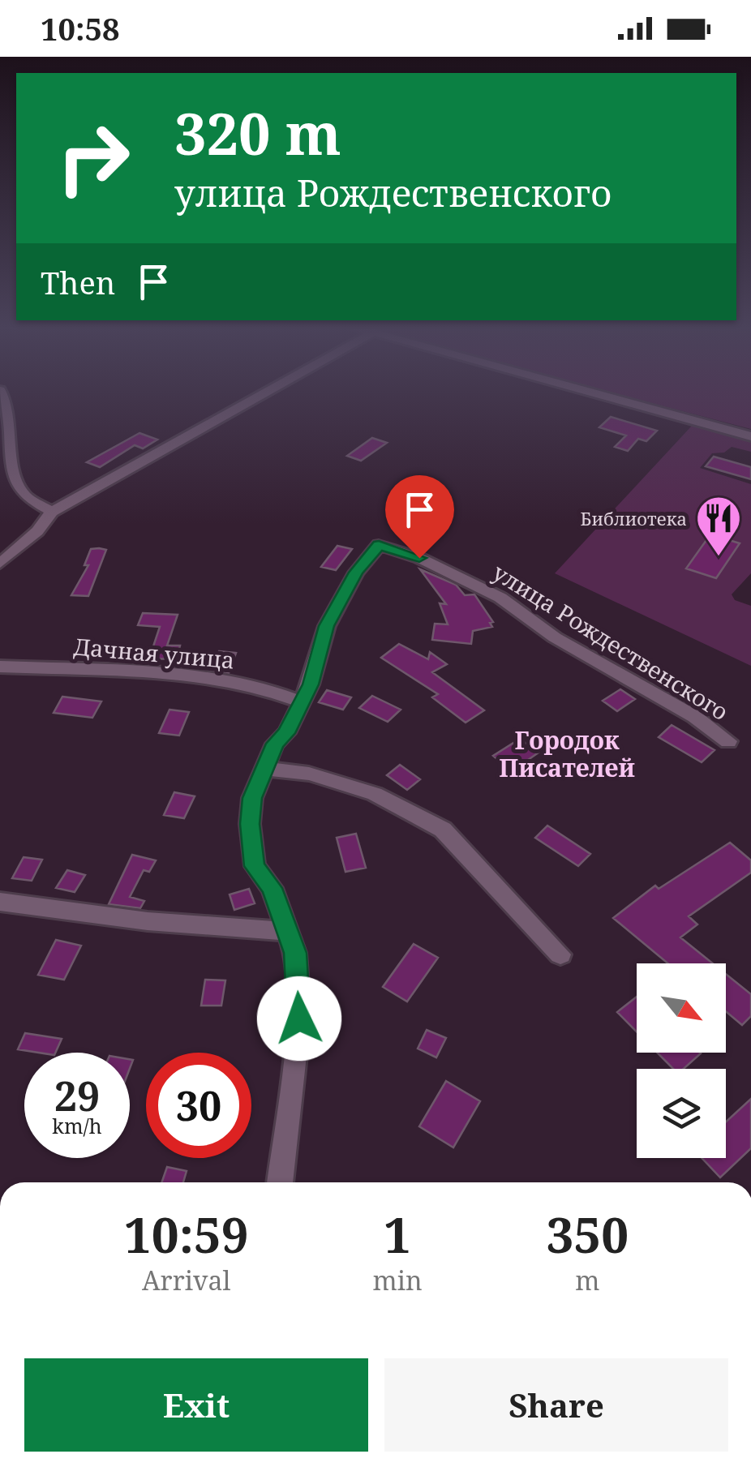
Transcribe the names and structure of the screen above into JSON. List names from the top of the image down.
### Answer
{
  "streets": {
    "street": ["улица Рождественского", "Дачная улица"]
  },
  "crossings": [
    ["улица Рождественского", "Дачная улица"]
  ],
  "districts": ["Городок Писателей"],
  "places": {
    "restaurant": ["Библиотека"]
  },
  "north": "bottom right",
  "page": {
    "status": "10:58",
    "turn": ["320 m", "улица Рождественского"],
    "then": "Then",
    "speed": "29 km/h",
    "limit": "30",
    "eta": [
      "10:59",
      "Arrival",
      "1",
      "min",
      "350",
      "m"
    ],
    "buttons": ["Exit", "Share"]
  }
}
